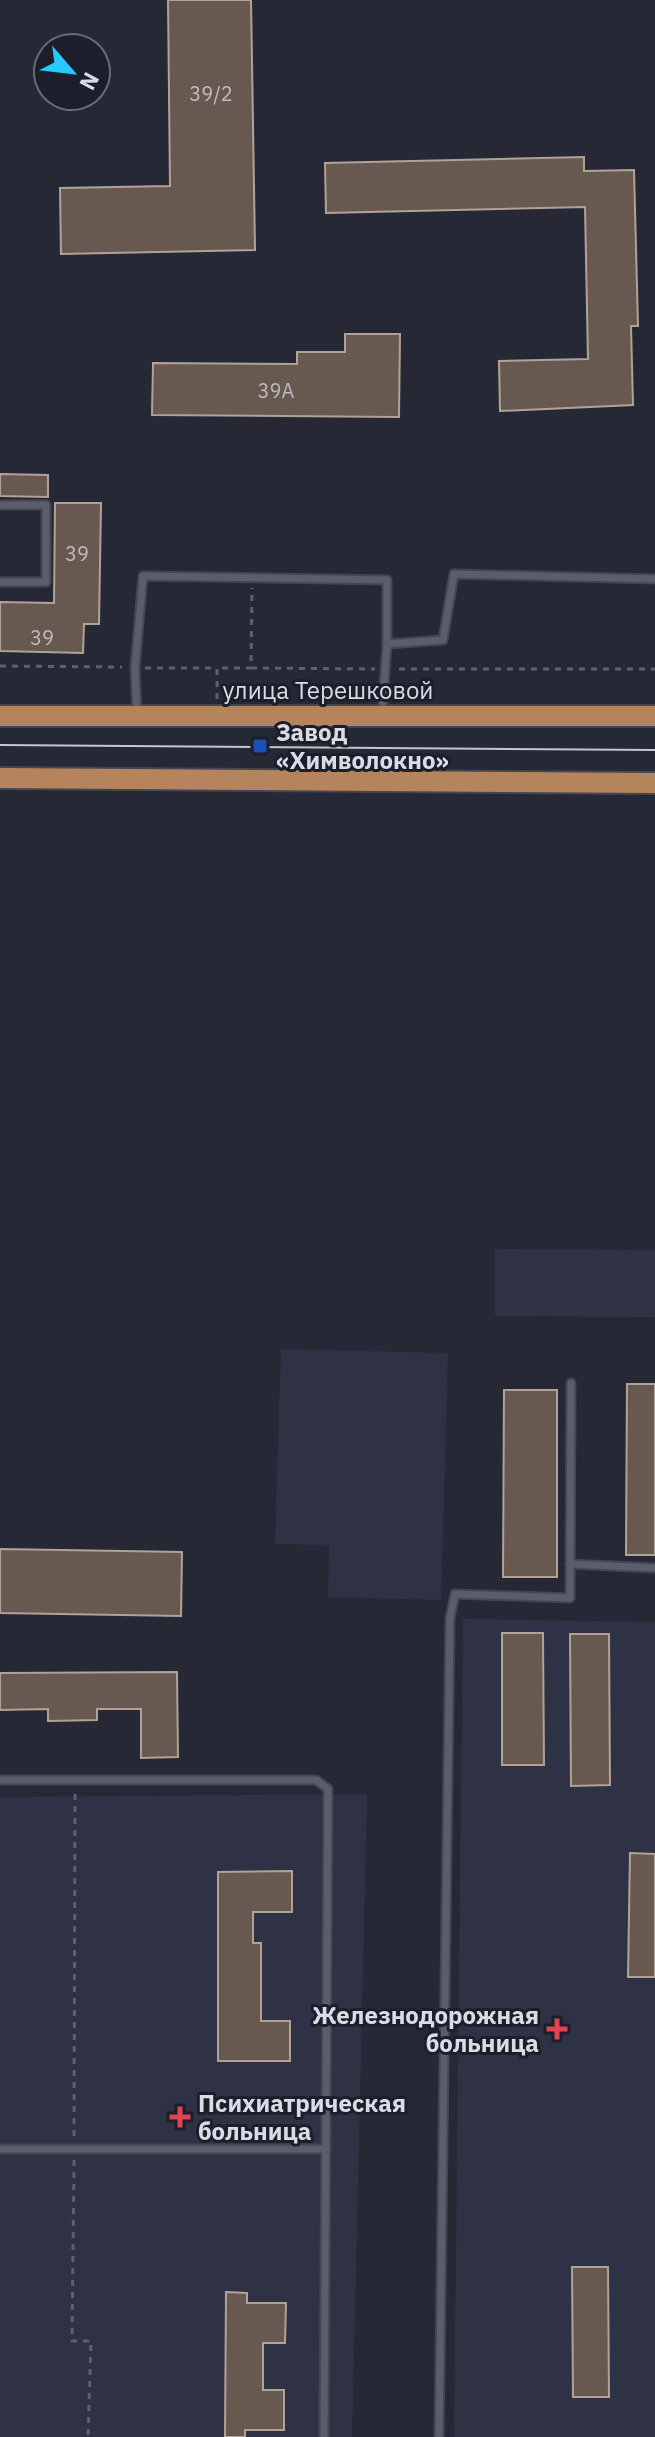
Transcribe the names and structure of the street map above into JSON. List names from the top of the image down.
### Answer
{
  "streets": {
    "main road": ["улица Терешковой"]
  },
  "places": {
    "transit": ["Завод «Химволокно»"],
    "health": ["Железнодорожная больница", "Психиатрическая больница"]
  },
  "house_numbers": [
    "39/2",
    "39А",
    "39",
    "39"
  ],
  "north": "bottom right"
}
